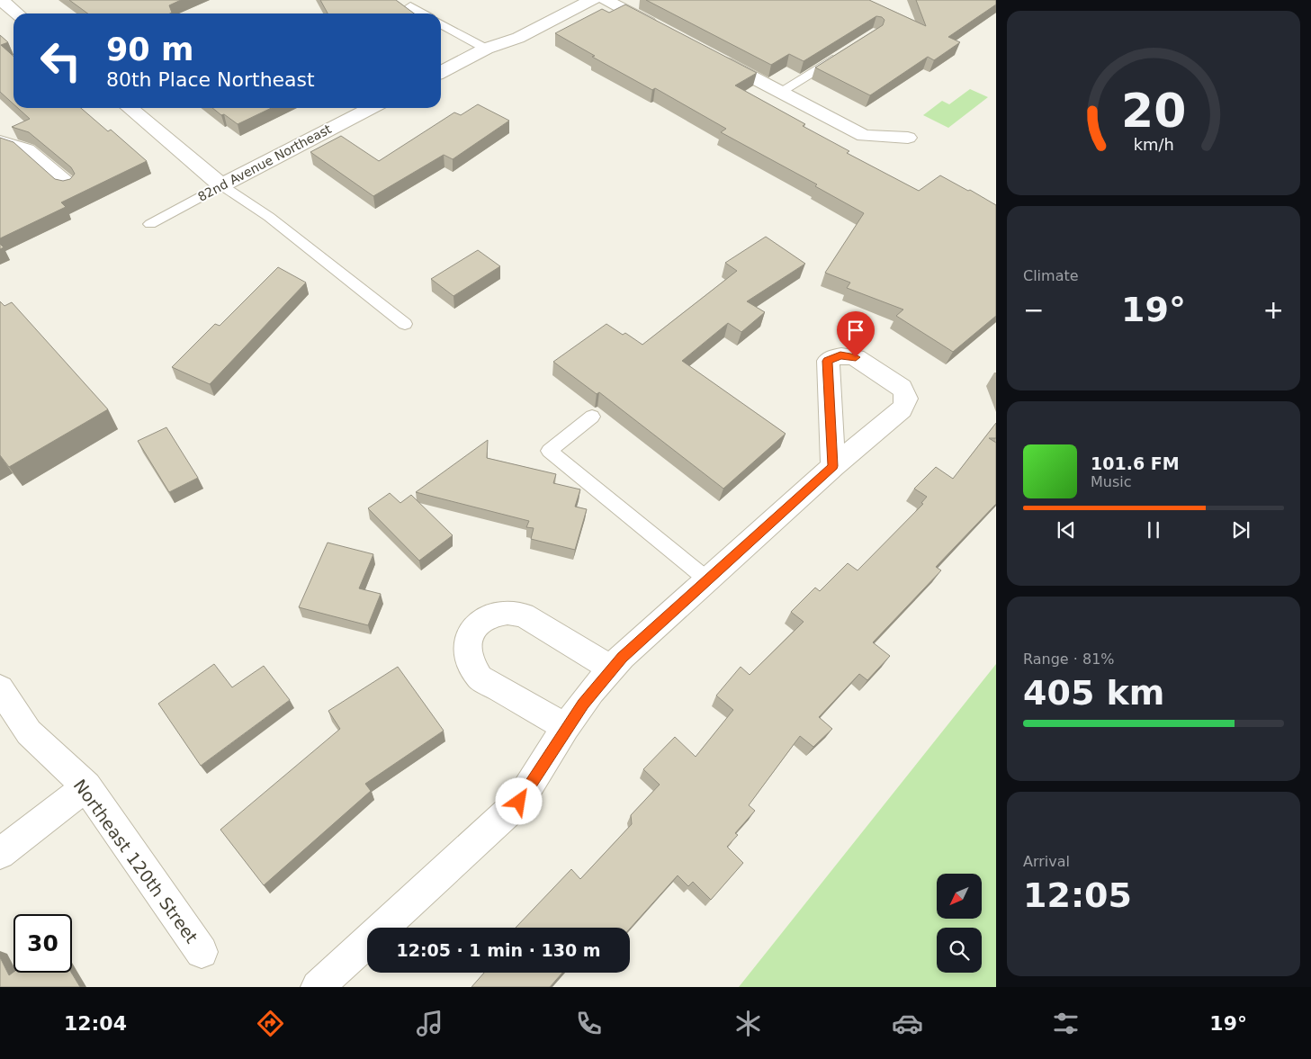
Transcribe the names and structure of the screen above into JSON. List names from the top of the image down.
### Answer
{
  "streets": {
    "street": ["82nd Avenue Northeast", "Northeast 120th Street"]
  },
  "north": "bottom left",
  "page": {
    "turn": ["90 m", "80th Place Northeast"],
    "tile": [
      "Climate",
      ["Range · 81%", "405 km"],
      ["Arrival", "12:05"]
    ],
    "heat": ["−", "19°", "+"],
    "song": ["101.6 FM", "Music"],
    "limit": "30",
    "trip": "12:05 · 1 min · 130 m",
    "tabs": ["12:04", "19°"],
    "gauge": ["20", "km/h"]
  }
}
